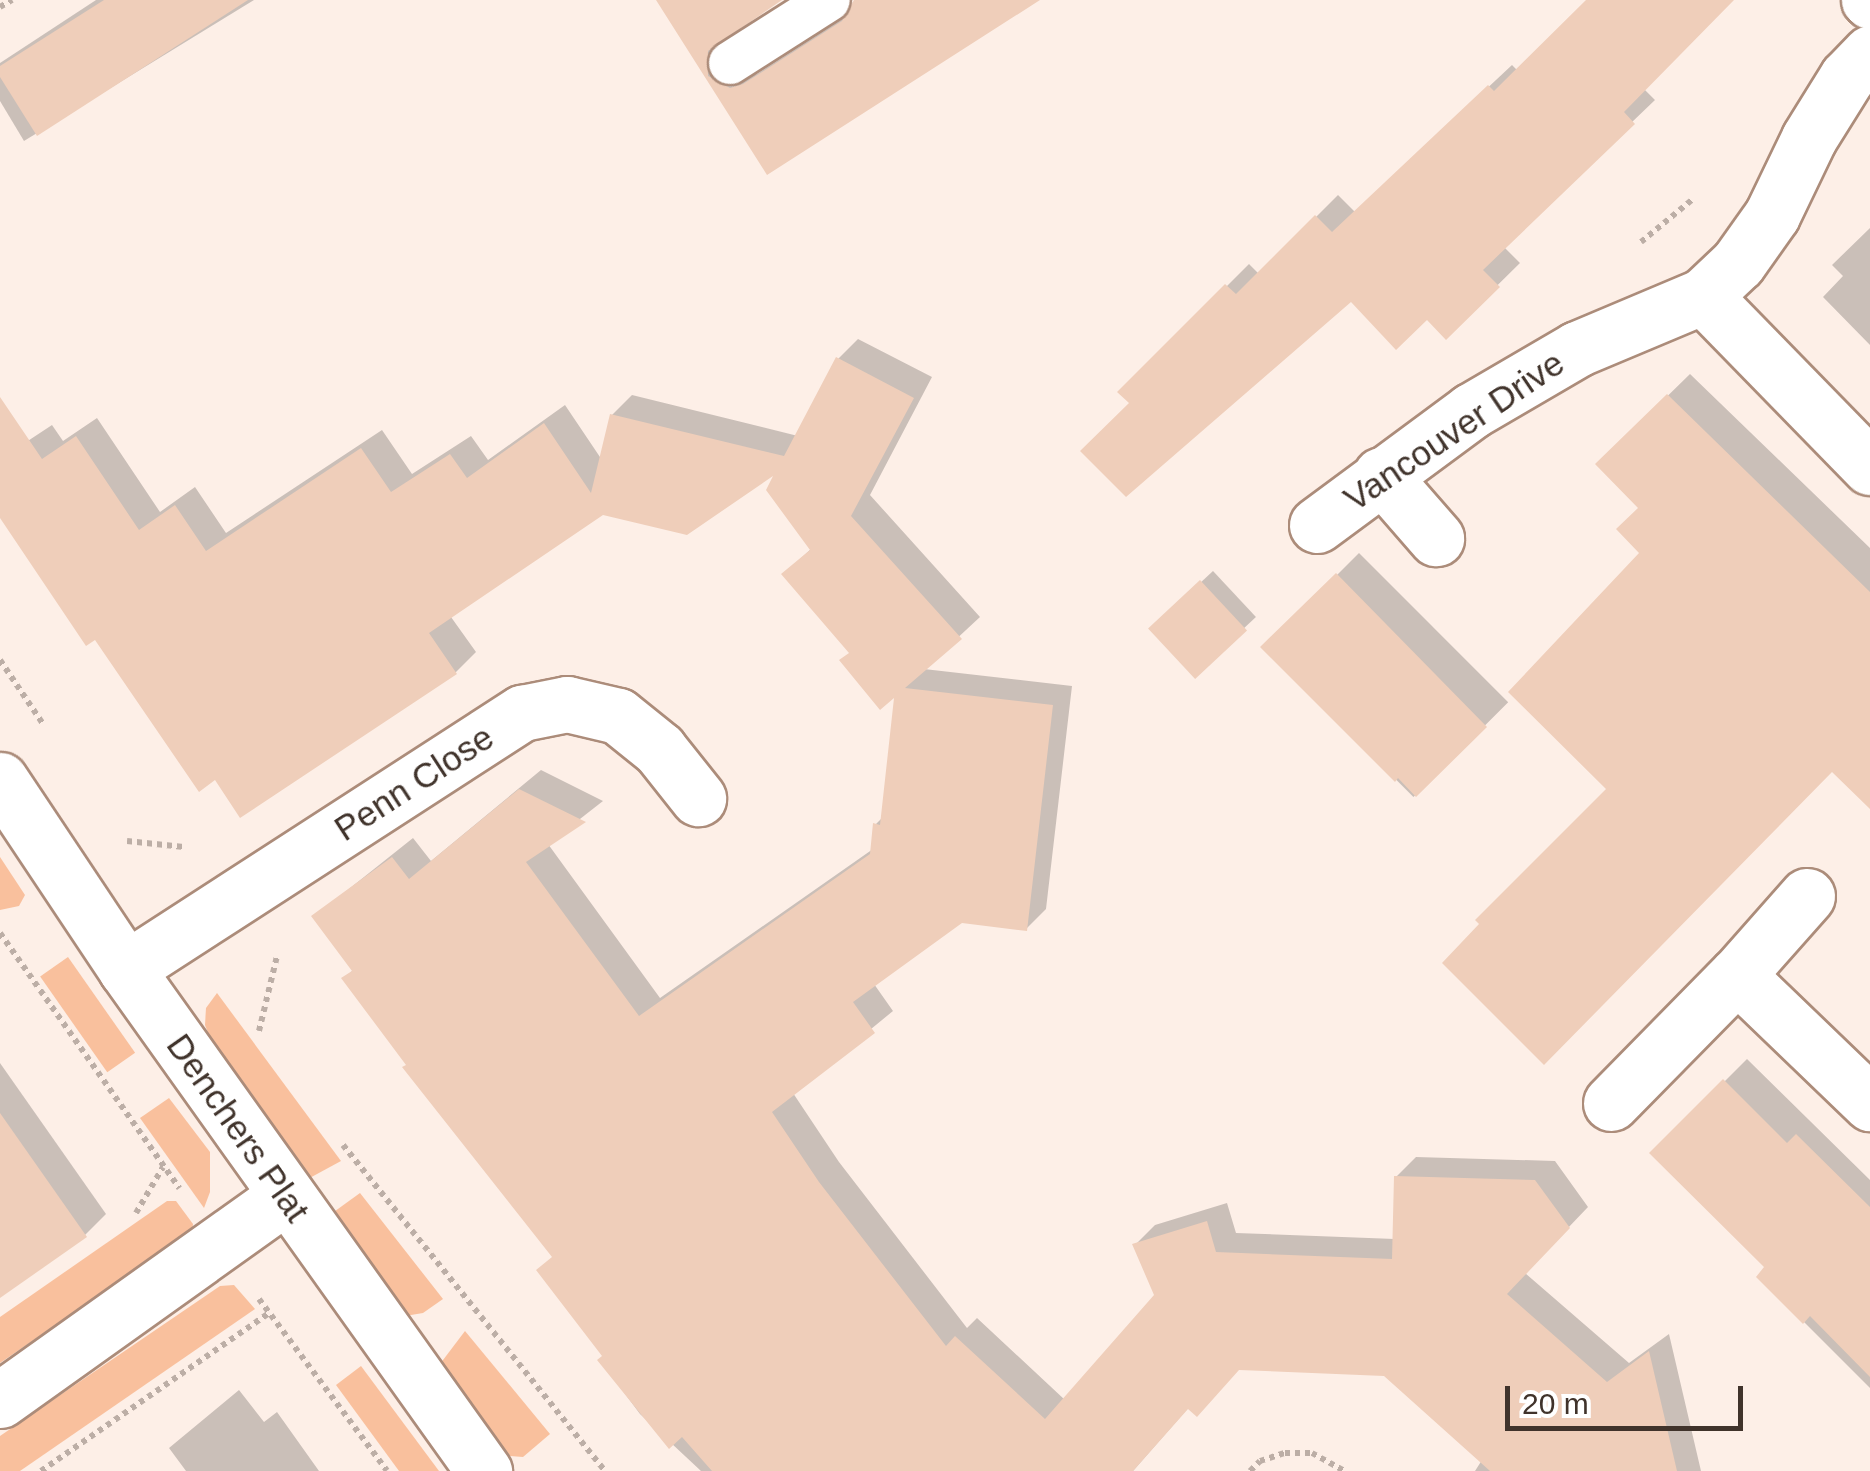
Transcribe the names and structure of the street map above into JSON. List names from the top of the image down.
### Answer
{
  "streets": {
    "street": ["Vancouver Drive", "Penn Close", "Denchers Plat"]
  },
  "crossings": [
    ["Penn Close", "Denchers Plat"]
  ],
  "scale_bar": "20 m"
}
